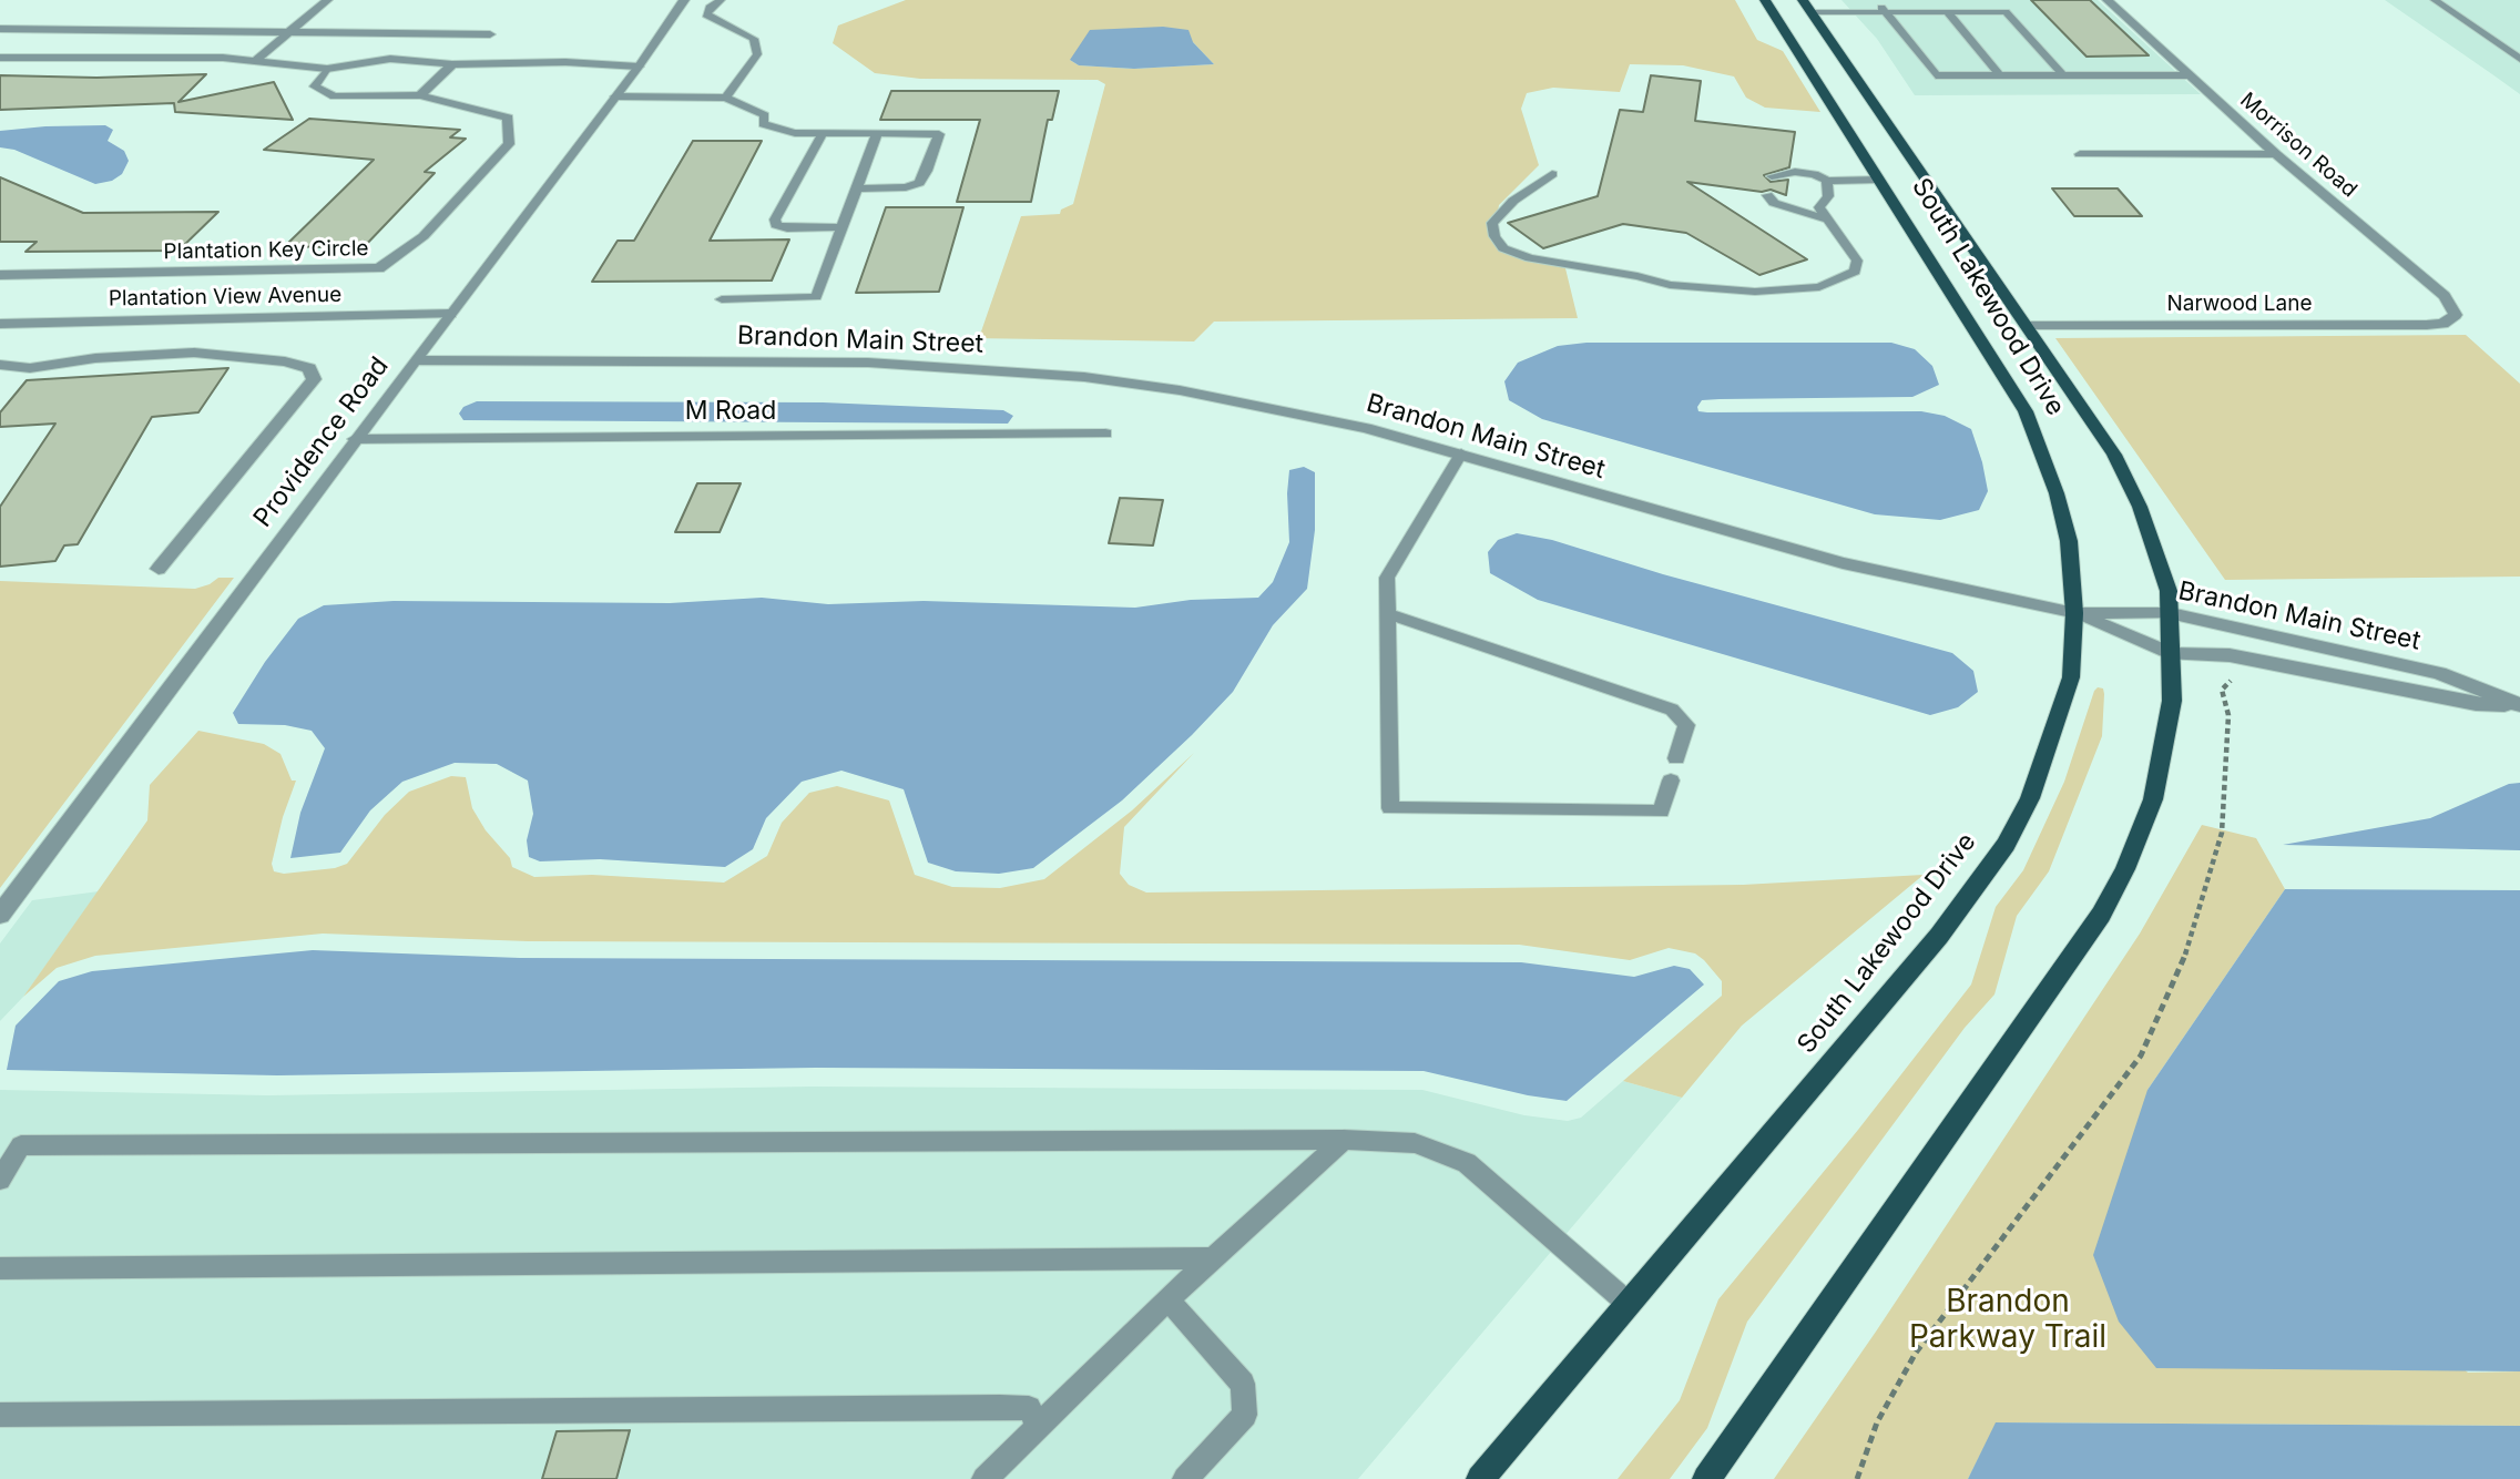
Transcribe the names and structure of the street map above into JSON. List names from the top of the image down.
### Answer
{
  "streets": {
    "main road": ["South Lakewood Drive"],
    "street": [
      "Morrison Road",
      "Plantation Key Circle",
      "Plantation View Avenue",
      "Narwood Lane",
      "Brandon Main Street",
      "M Road",
      "Providence Road"
    ]
  },
  "crossings": [
    ["Morrison Road", "Narwood Lane"],
    ["Plantation View Avenue", "Providence Road"],
    ["South Lakewood Drive", "Narwood Lane"],
    ["South Lakewood Drive", "Brandon Main Street"],
    ["Brandon Main Street", "Providence Road"],
    ["M Road", "Providence Road"]
  ],
  "parks": ["Brandon Parkway Trail"]
}
